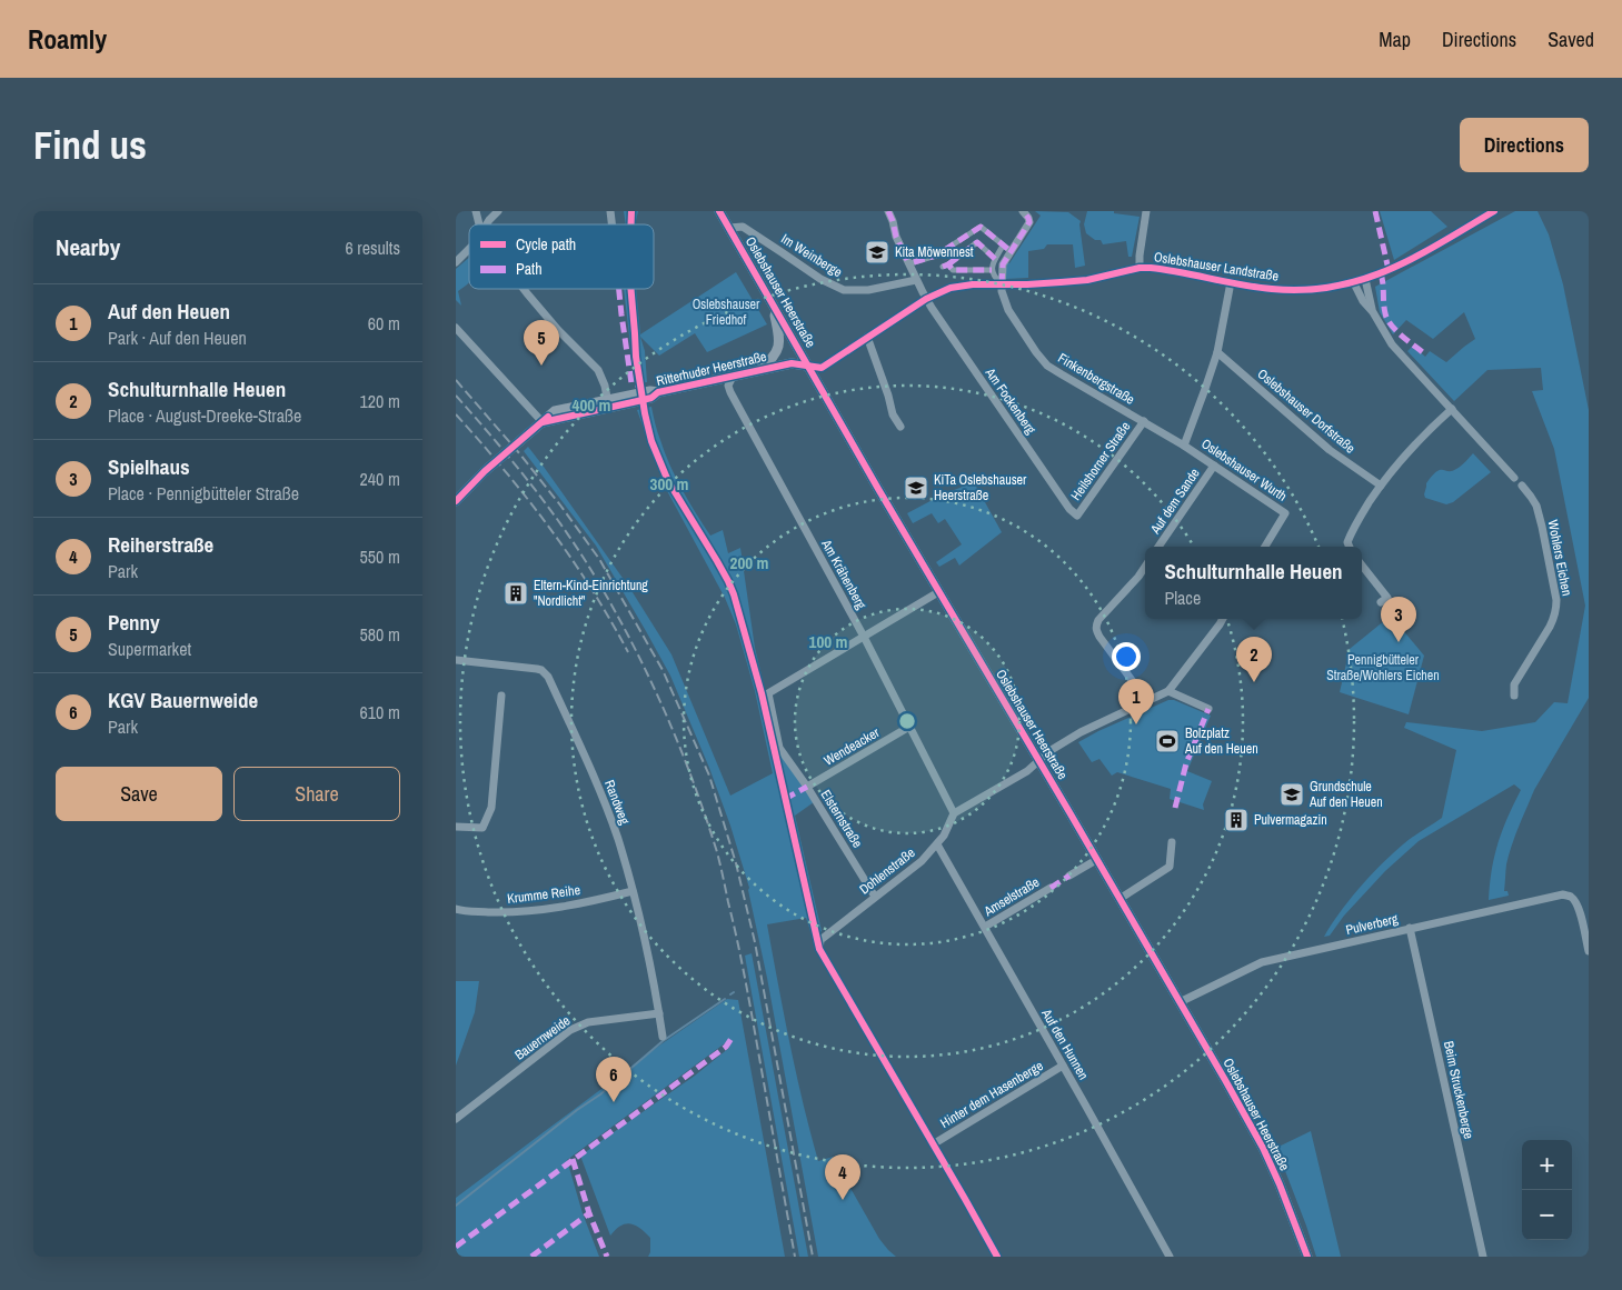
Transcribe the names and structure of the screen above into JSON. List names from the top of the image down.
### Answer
{
  "streets": {
    "main road": ["Oslebshauser Heerstraße", "Ritterhuder Heerstraße"],
    "street": [
      "Im Weinberge",
      "Oslebshauser Landstraße",
      "Finkenbergstraße",
      "Am Fockenberg",
      "Oslebshauser Dorfstraße",
      "Heilshorner Straße",
      "Oslebshauser Wurth",
      "Auf dem Sande",
      "Wohlers Eichen",
      "Am Krähenberg",
      "Wendeacker",
      "Randweg",
      "Elsternstraße",
      "Dohlenstraße",
      "Krumme Reihe",
      "Amselstraße",
      "Pulverberg",
      "Bauernweide",
      "Auf den Hunnen",
      "Beim Struckenberge",
      "Hinter dem Hasenberge"
    ]
  },
  "crossings": [
    ["Im Weinberge", "Oslebshauser Heerstraße"],
    ["Im Weinberge", "Am Fockenberg"],
    ["Oslebshauser Landstraße", "Oslebshauser Heerstraße"],
    ["Oslebshauser Landstraße", "Ritterhuder Heerstraße"],
    ["Oslebshauser Landstraße", "Finkenbergstraße"],
    ["Oslebshauser Landstraße", "Am Fockenberg"],
    ["Oslebshauser Landstraße", "Oslebshauser Wurth"],
    ["Oslebshauser Heerstraße", "Ritterhuder Heerstraße"],
    ["Oslebshauser Heerstraße", "Pulverberg"],
    ["Ritterhuder Heerstraße", "Am Krähenberg"],
    ["Finkenbergstraße", "Heilshorner Straße"],
    ["Finkenbergstraße", "Oslebshauser Wurth"],
    ["Am Fockenberg", "Heilshorner Straße"],
    ["Oslebshauser Dorfstraße", "Oslebshauser Wurth"],
    ["Oslebshauser Wurth", "Auf dem Sande"],
    ["Am Krähenberg", "Wendeacker"],
    ["Am Krähenberg", "Elsternstraße"],
    ["Am Krähenberg", "Dohlenstraße"],
    ["Wendeacker", "Elsternstraße"],
    ["Randweg", "Krumme Reihe"],
    ["Randweg", "Bauernweide"],
    ["Elsternstraße", "Dohlenstraße"],
    ["Dohlenstraße", "Auf den Hunnen"],
    ["Dohlenstraße", "Hinter dem Hasenberge"],
    ["Amselstraße", "Auf den Hunnen"],
    ["Pulverberg", "Beim Struckenberge"],
    ["Auf den Hunnen", "Hinter dem Hasenberge"]
  ],
  "parks": ["Oslebshauser Friedhof", "Pennigbütteler Straße/Wohlers Eichen"],
  "places": {
    "school or university": ["Kita Möwennest", "KiTa Oslebshauser Heerstraße", "Grundschule Auf den Heuen"],
    "building": ["Eltern-Kind-Einrichtung \"Nordlicht\"", "Pulvermagazin"],
    "sports": ["Bolzplatz Auf den Heuen"]
  },
  "legend": ["Cycle path", "Path"],
  "page": {
    "header": "Roamly",
    "nav": ["Map", "Directions", "Saved"],
    "buttons": [
      "Directions",
      ["Save", "Share"]
    ],
    "title": "Find us",
    "heading": ["Nearby", "6 results"],
    "list": [
      {
        "mark": "1",
        "name": "Auf den Heuen",
        "note": "Park · Auf den Heuen",
        "value": "60 m"
      },
      {
        "mark": "2",
        "name": "Schulturnhalle Heuen",
        "note": "Place · August-Dreeke-Straße",
        "value": "120 m"
      },
      {
        "mark": "3",
        "name": "Spielhaus",
        "note": "Place · Pennigbütteler Straße",
        "value": "240 m"
      },
      {
        "mark": "4",
        "name": "Reiherstraße",
        "note": "Park",
        "value": "550 m"
      },
      {
        "mark": "5",
        "name": "Penny",
        "note": "Supermarket",
        "value": "580 m"
      },
      {
        "mark": "6",
        "name": "KGV Bauernweide",
        "note": "Park",
        "value": "610 m"
      }
    ],
    "pins": [
      "5",
      "3",
      "2",
      "1",
      "6",
      "4"
    ],
    "popup": ["Schulturnhalle Heuen", "Place"],
    "map_buttons": ["+", "−"]
  },
  "rings": [
    "400 m",
    "300 m",
    "200 m",
    "100 m"
  ]
}
